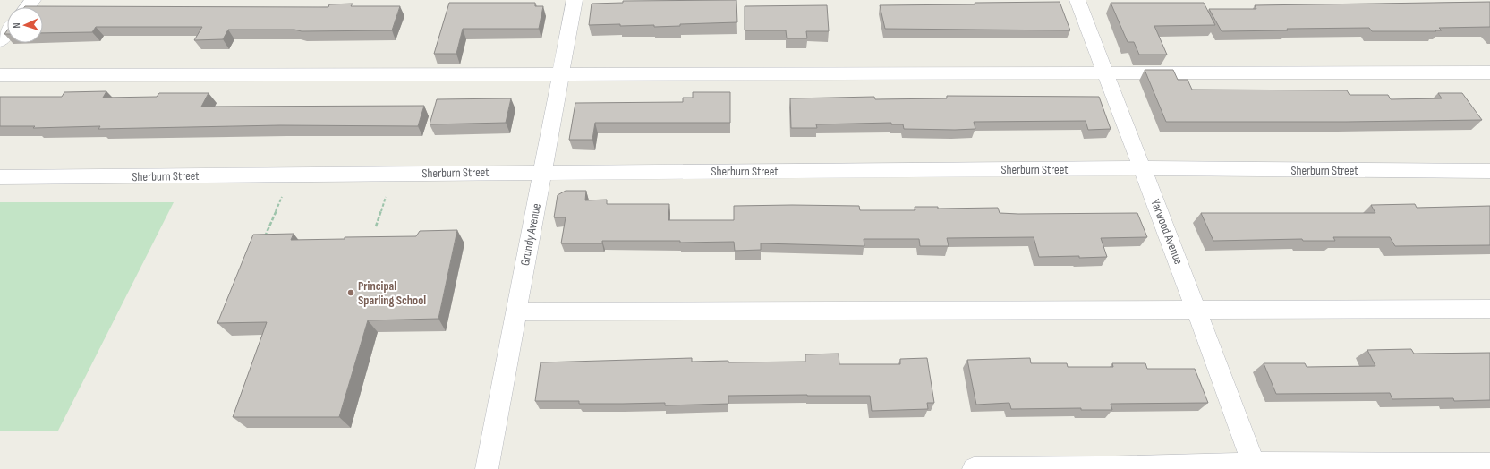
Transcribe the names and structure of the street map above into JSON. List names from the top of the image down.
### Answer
{
  "streets": {
    "street": ["Sherburn Street", "Yarwood Avenue", "Grundy Avenue"]
  },
  "crossings": [
    ["Sherburn Street", "Yarwood Avenue"],
    ["Sherburn Street", "Grundy Avenue"]
  ],
  "places": ["Principal Sparling School"],
  "north": "left"
}
